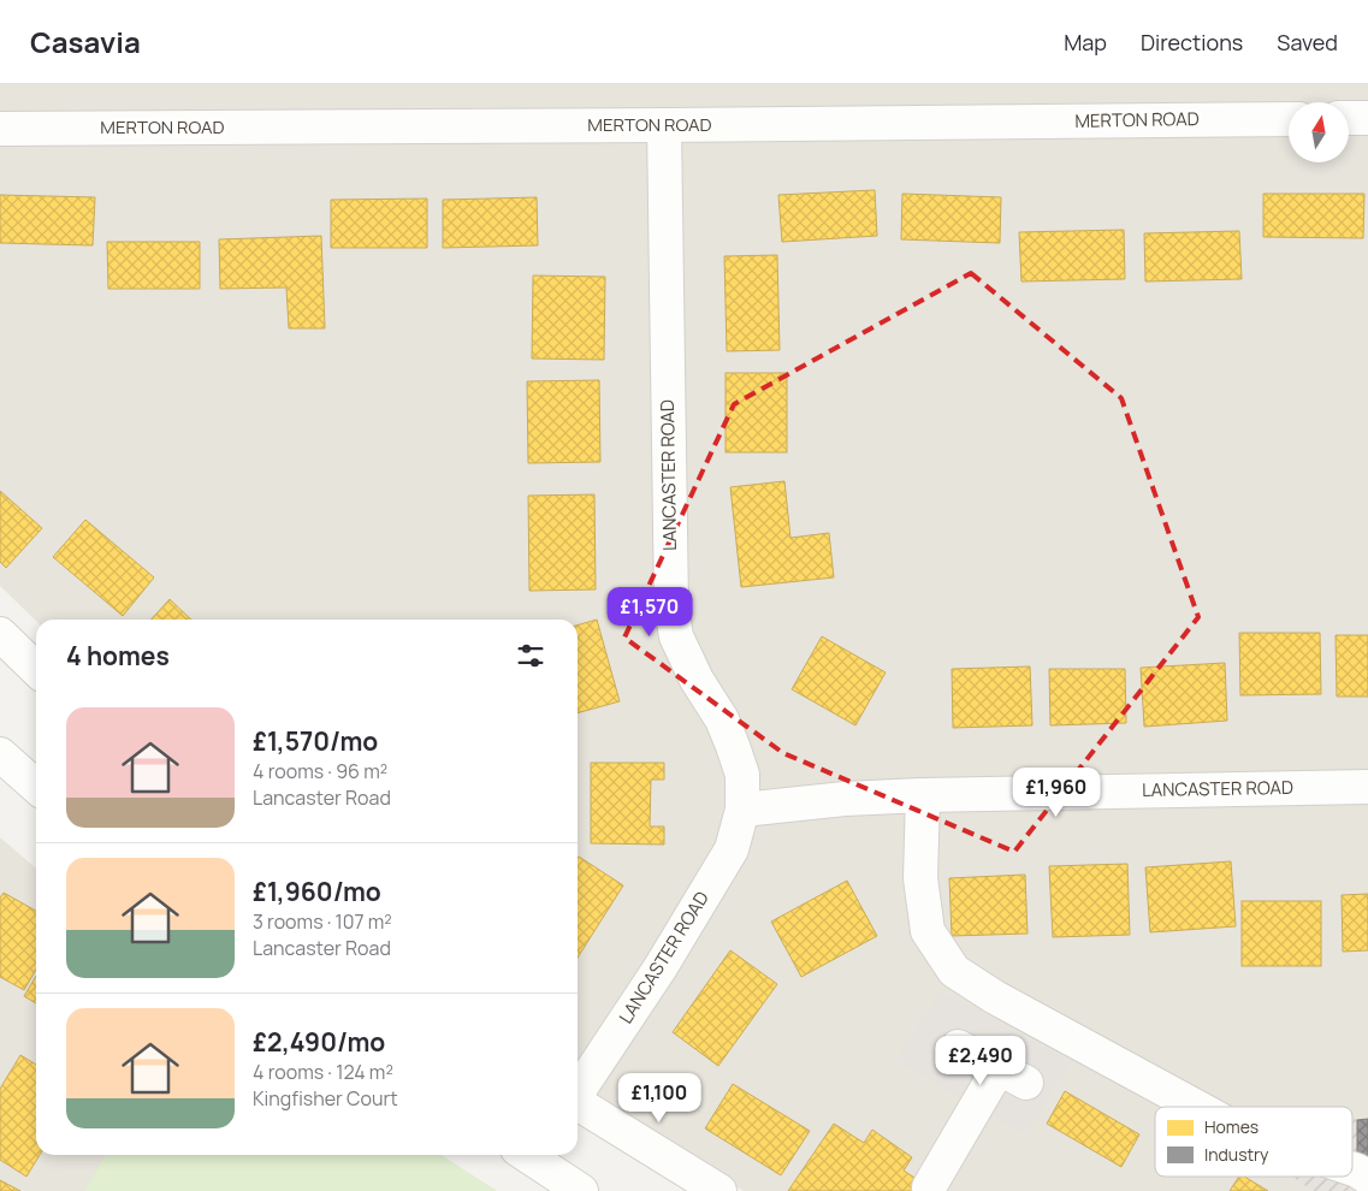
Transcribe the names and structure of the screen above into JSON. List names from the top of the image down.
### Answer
{
  "streets": {
    "street": ["MERTON ROAD", "LANCASTER ROAD"]
  },
  "crossings": [
    ["MERTON ROAD", "LANCASTER ROAD"]
  ],
  "legend": ["Homes", "Industry"],
  "north": "top",
  "page": {
    "header": "Casavia",
    "nav": ["Map", "Directions", "Saved"],
    "price": [
      "£1,570",
      "£1,960",
      "£2,490",
      "£1,100"
    ],
    "heading": "4 homes",
    "list": [
      {
        "name": "£1,570/mo",
        "note": "4 rooms · 96 m² · Lancaster Road"
      },
      {
        "name": "£1,960/mo",
        "note": "3 rooms · 107 m² · Lancaster Road"
      },
      {
        "name": "£2,490/mo",
        "note": "4 rooms · 124 m² · Kingfisher Court"
      }
    ]
  }
}
